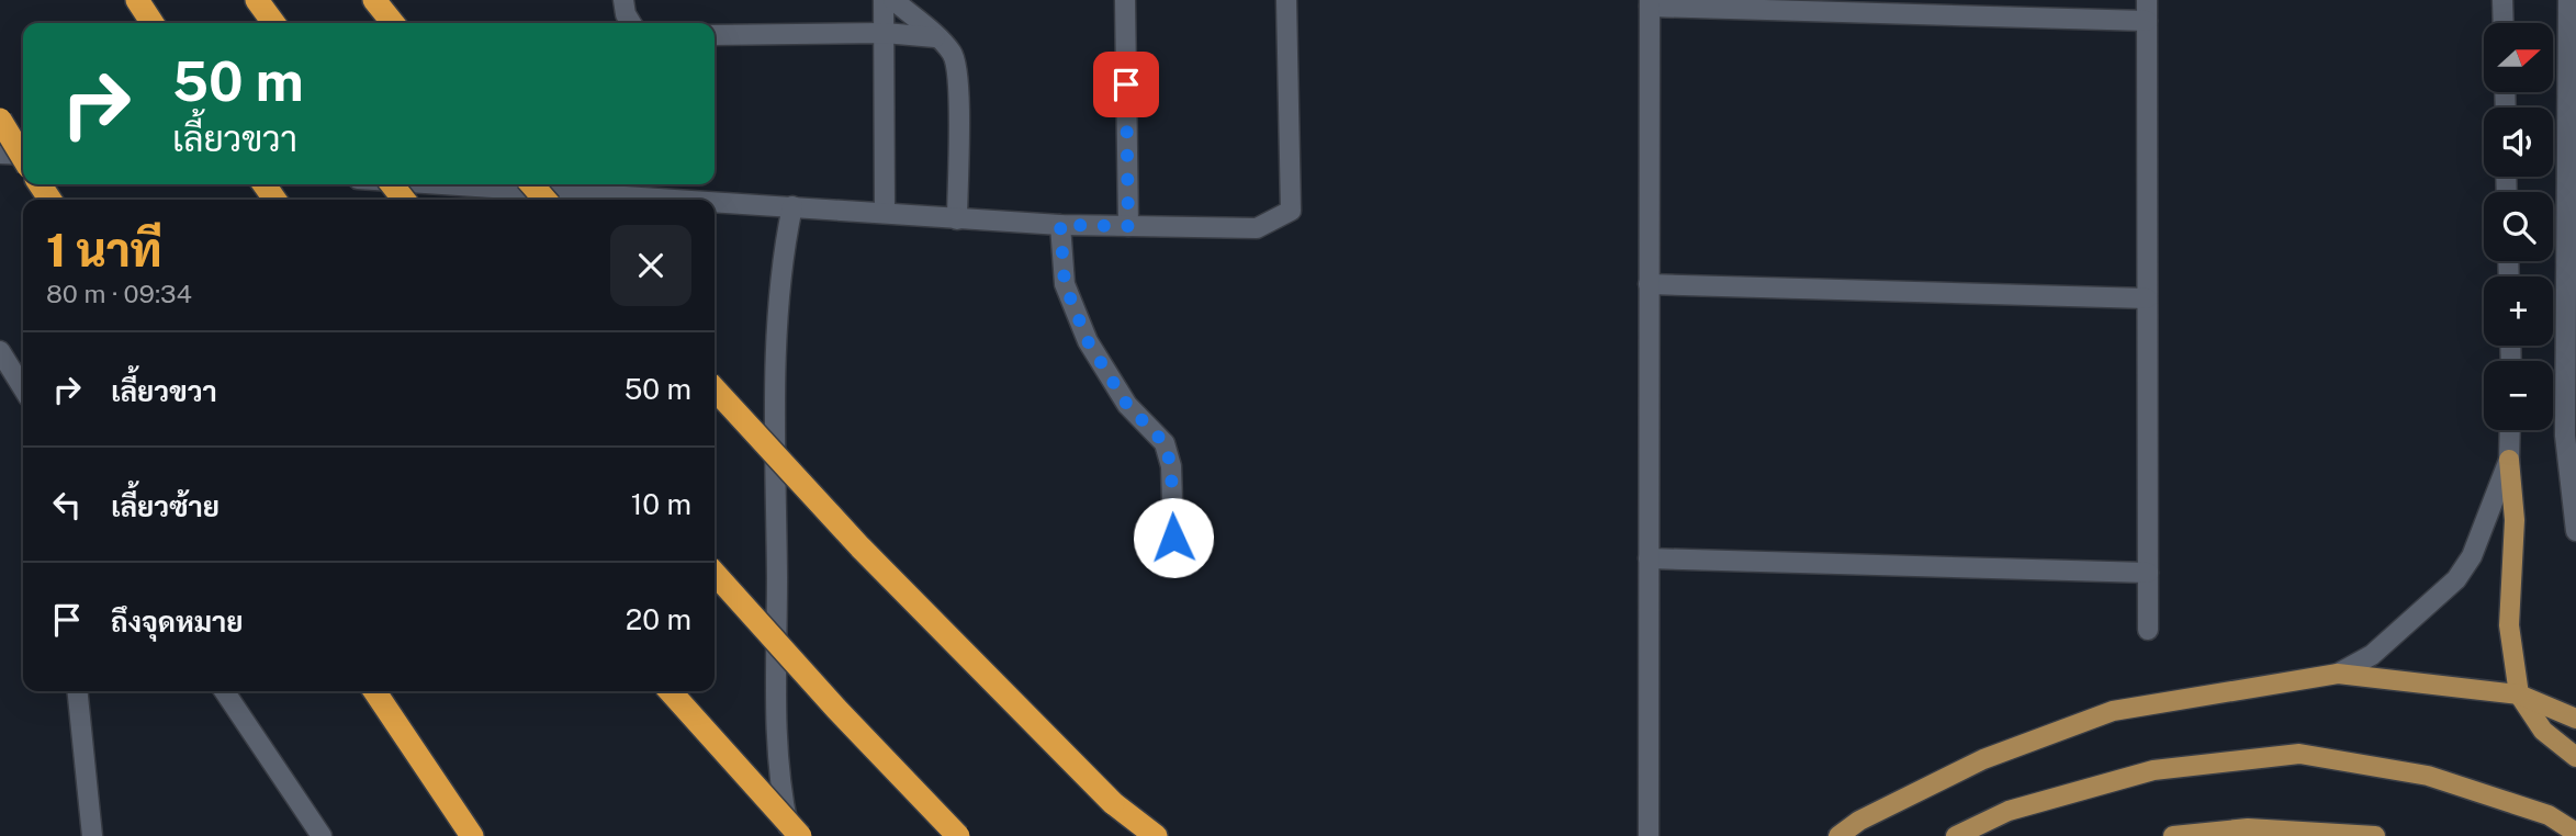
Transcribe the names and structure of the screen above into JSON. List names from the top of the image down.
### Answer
{
  "north": "right",
  "page": {
    "map_buttons": ["+", "−"],
    "turn": ["50 m", "เลี้ยวขวา"],
    "heading": ["1 นาที", "80 m · 09:34"],
    "list": [
      {
        "name": "เลี้ยวขวา",
        "value": "50 m"
      },
      {
        "name": "เลี้ยวซ้าย",
        "value": "10 m"
      },
      {
        "name": "ถึงจุดหมาย",
        "value": "20 m"
      }
    ]
  }
}
